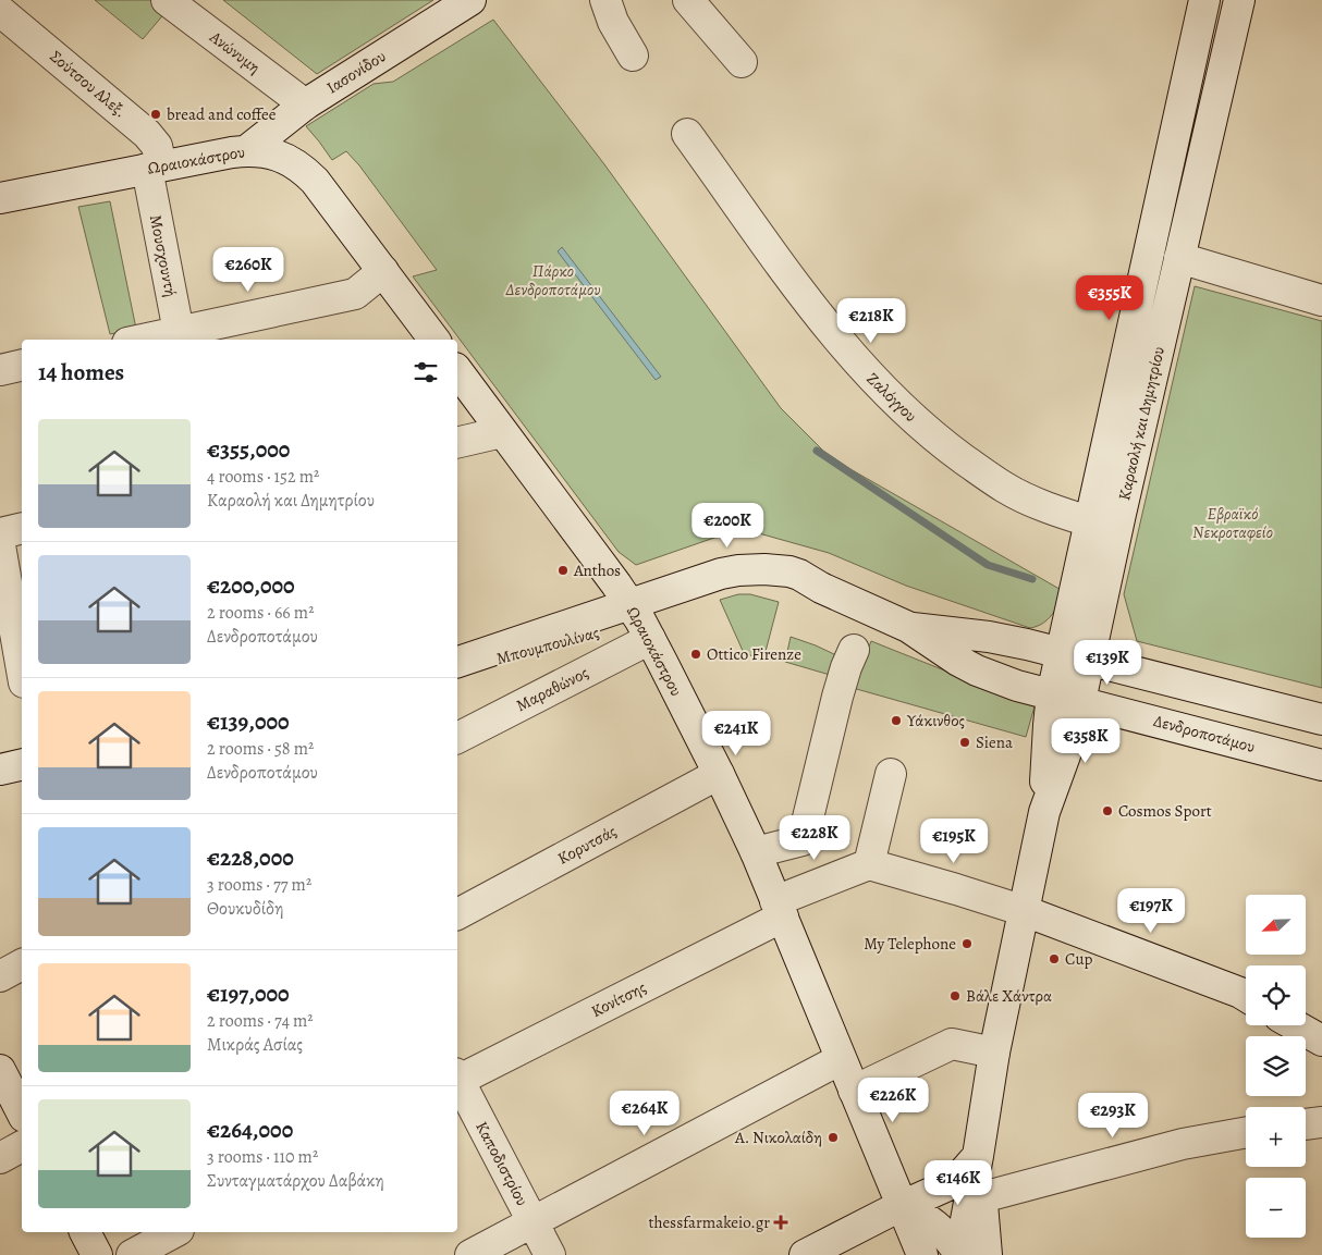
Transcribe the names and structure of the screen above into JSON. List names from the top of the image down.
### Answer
{
  "streets": {
    "street": [
      "Ανώνυμη",
      "Ιασονίδου",
      "Σούτσου Αλεξ.",
      "Ωραιοκάστρου",
      "Μουσχουντή",
      "Ζαλόγγου",
      "Καραολή και Δημητρίου",
      "Μπουμπουλίνας",
      "Μαραθώνος",
      "Δενδροποτάμου",
      "Κορυτσάς",
      "Κονίτσης",
      "Καποδιστρίου"
    ]
  },
  "crossings": [
    ["Ανώνυμη", "Ιασονίδου"],
    ["Ιασονίδου", "Ωραιοκάστρου"],
    ["Σούτσου Αλεξ.", "Ωραιοκάστρου"],
    ["Σούτσου Αλεξ.", "Μουσχουντή"],
    ["Ωραιοκάστρου", "Μουσχουντή"],
    ["Ωραιοκάστρου", "Μπουμπουλίνας"],
    ["Ωραιοκάστρου", "Μαραθώνος"],
    ["Ωραιοκάστρου", "Δενδροποτάμου"],
    ["Ωραιοκάστρου", "Κορυτσάς"],
    ["Ωραιοκάστρου", "Κονίτσης"],
    ["Ζαλόγγου", "Καραολή και Δημητρίου"],
    ["Καραολή και Δημητρίου", "Δενδροποτάμου"],
    ["Μπουμπουλίνας", "Μαραθώνος"],
    ["Μπουμπουλίνας", "Δενδροποτάμου"],
    ["Μαραθώνος", "Δενδροποτάμου"]
  ],
  "parks": ["Πάρκο Δενδροποτάμου", "Εβραϊκό Νεκροταφείο"],
  "places": {
    "other": [
      "bread and coffee",
      "Anthos",
      "Ottico Firenze",
      "Υάκινθος",
      "Siena",
      "Cosmos Sport",
      "My Telephone",
      "Cup",
      "Βάλε Χάντρα",
      "Α. Νικολαίδη"
    ],
    "health": ["thessfarmakeio.gr"]
  },
  "north": "bottom left",
  "page": {
    "price": [
      "€260K",
      "€355K",
      "€218K",
      "€200K",
      "€139K",
      "€241K",
      "€358K",
      "€228K",
      "€195K",
      "€197K",
      "€226K",
      "€264K",
      "€293K",
      "€146K"
    ],
    "heading": "14 homes",
    "list": [
      {
        "name": "€355,000",
        "note": "4 rooms · 152 m² · Καραολή και Δημητρίου"
      },
      {
        "name": "€200,000",
        "note": "2 rooms · 66 m² · Δενδροποτάμου"
      },
      {
        "name": "€139,000",
        "note": "2 rooms · 58 m² · Δενδροποτάμου"
      },
      {
        "name": "€228,000",
        "note": "3 rooms · 77 m² · Θουκυδίδη"
      },
      {
        "name": "€197,000",
        "note": "2 rooms · 74 m² · Μικράς Ασίας"
      },
      {
        "name": "€264,000",
        "note": "3 rooms · 110 m² · Συνταγματάρχου Δαβάκη"
      }
    ],
    "map_buttons": ["+", "−"]
  }
}
